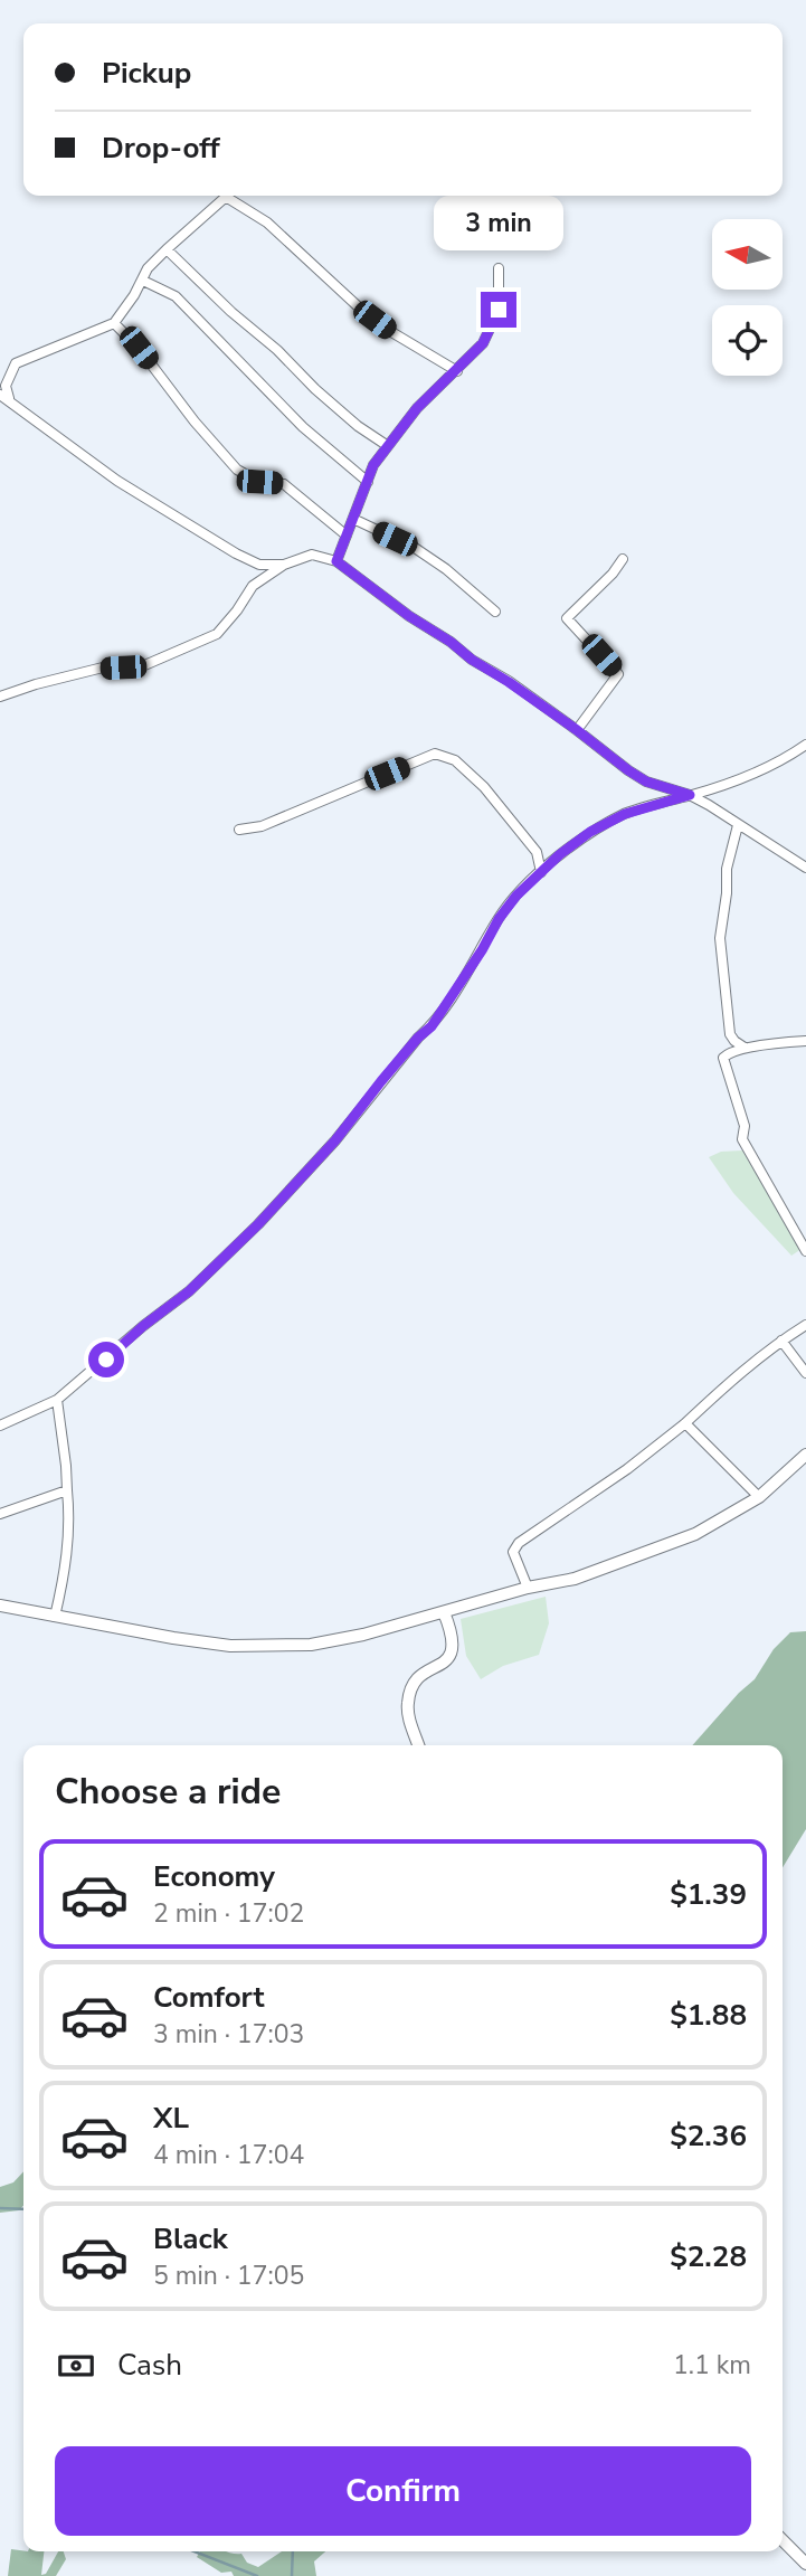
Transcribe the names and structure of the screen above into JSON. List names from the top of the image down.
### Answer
{
  "north": "left",
  "page": {
    "banner": ["Pickup", "Drop-off"],
    "bubble": "3 min",
    "heading": "Choose a ride",
    "list": [
      {
        "name": "Economy",
        "note": "2 min · 17:02",
        "value": "$1.39"
      },
      {
        "name": "Comfort",
        "note": "3 min · 17:03",
        "value": "$1.88"
      },
      {
        "name": "XL",
        "note": "4 min · 17:04",
        "value": "$2.36"
      },
      {
        "name": "Black",
        "note": "5 min · 17:05",
        "value": "$2.28"
      }
    ],
    "pay": ["Cash", "1.1 km"],
    "buttons": "Confirm"
  }
}
